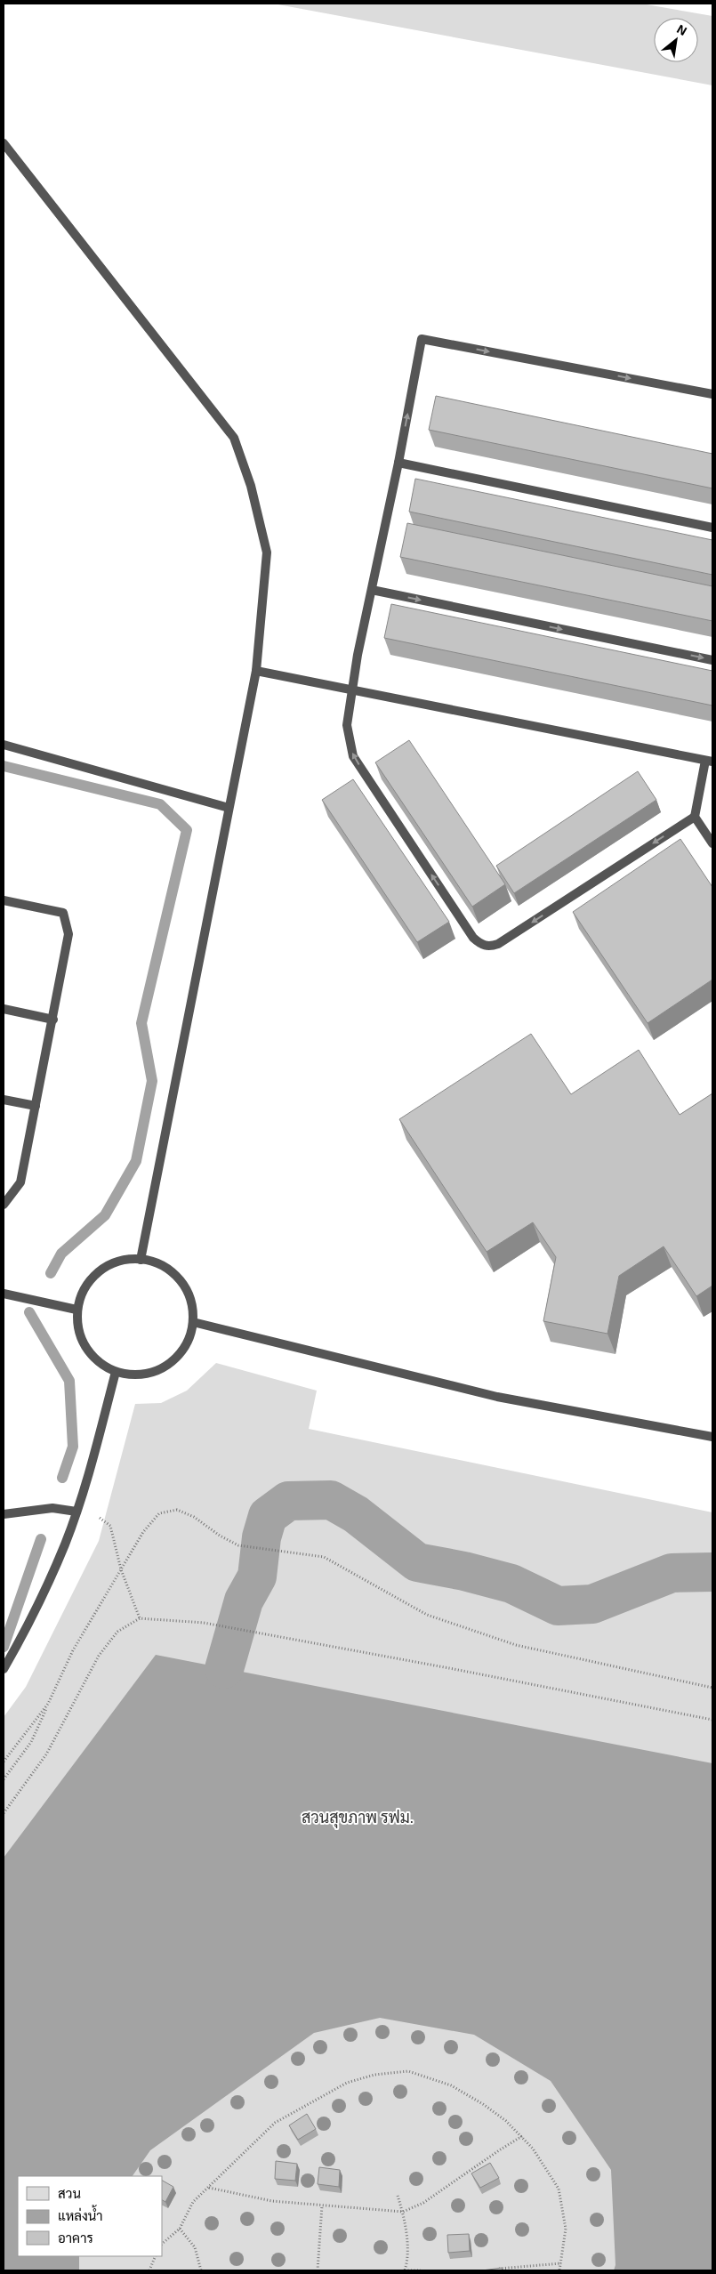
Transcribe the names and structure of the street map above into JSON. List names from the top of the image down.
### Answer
{
  "parks": ["สวนสุขภาพ รฟม."],
  "legend": ["สวน", "แหล่งน้ำ", "อาคาร"],
  "north": "top right"
}
